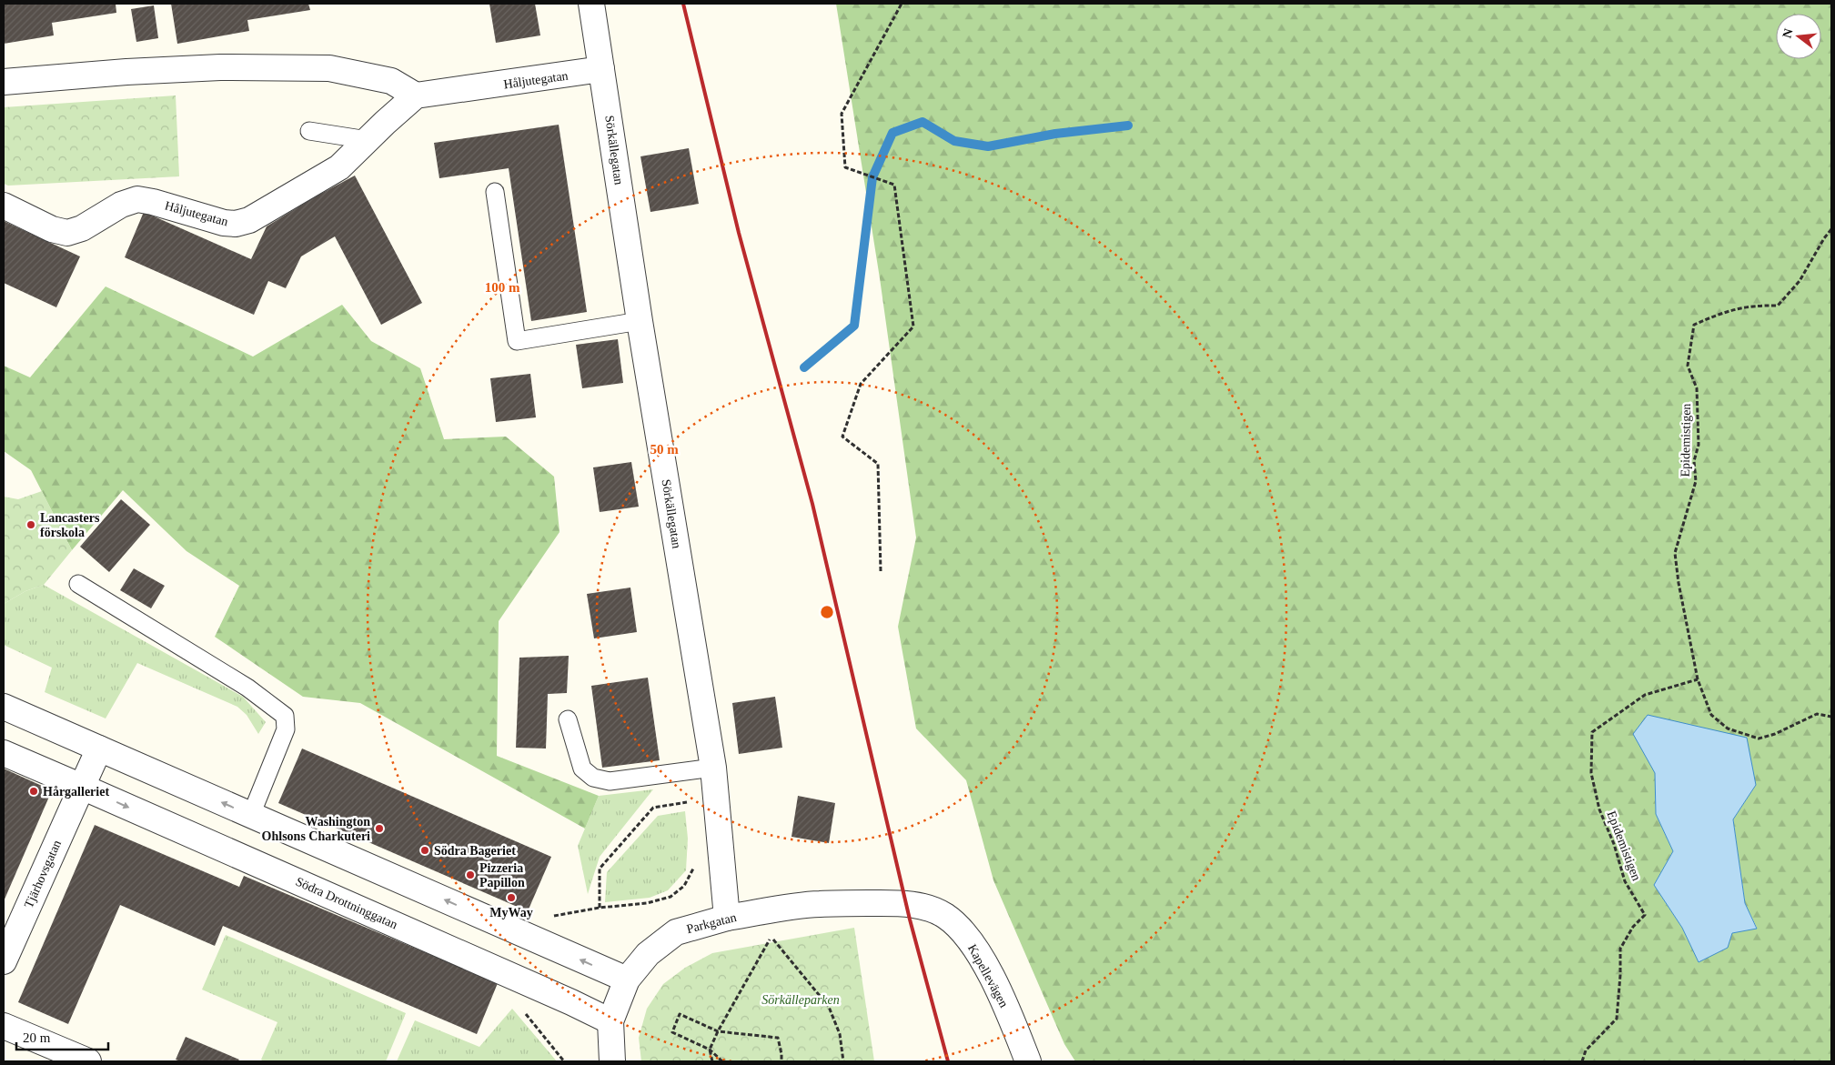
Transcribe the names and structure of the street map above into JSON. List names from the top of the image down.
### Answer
{
  "streets": {
    "street": [
      "Håljutegatan",
      "Sörkällegatan",
      "Tjärhovsgatan",
      "Södra Drottninggatan",
      "Parkgatan",
      "Kapellevägen"
    ],
    "path": ["Epidemistigen"]
  },
  "crossings": [
    ["Håljutegatan", "Sörkällegatan"],
    ["Sörkällegatan", "Parkgatan"],
    ["Tjärhovsgatan", "Södra Drottninggatan"],
    ["Södra Drottninggatan", "Parkgatan"],
    ["Parkgatan", "Kapellevägen"]
  ],
  "parks": ["Sörkälleparken"],
  "places": [
    "Lancasters förskola",
    "Hårgalleriet",
    "Washington Ohlsons Charkuteri",
    "Södra Bageriet",
    "Pizzeria Papillon",
    "MyWay"
  ],
  "scale_bar": "20 m",
  "north": "left",
  "rings": ["100 m", "50 m"]
}
